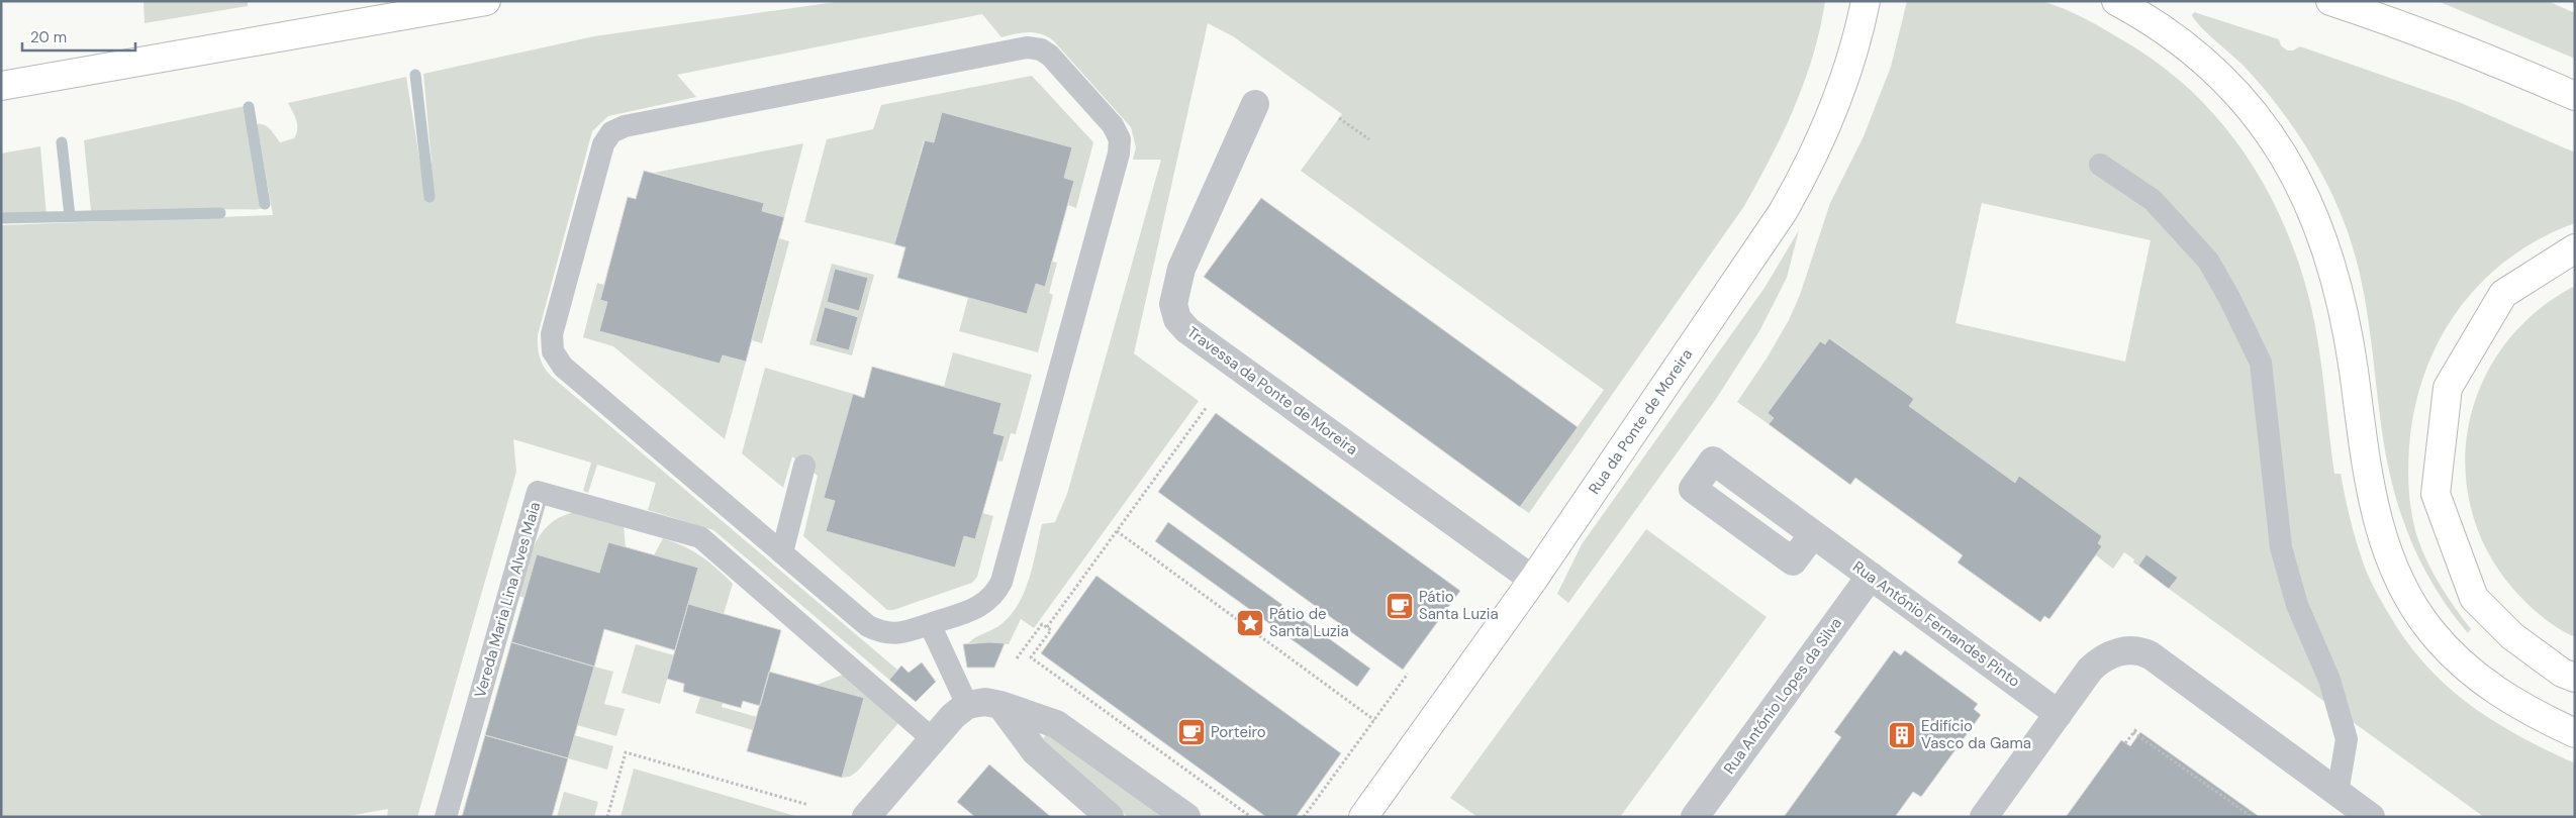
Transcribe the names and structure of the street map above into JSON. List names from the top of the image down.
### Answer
{
  "streets": {
    "main road": ["Rua da Ponte de Moreira"],
    "street": ["Travessa da Ponte de Moreira", "Rua António Fernandes Pinto", "Rua António Lopes da Silva"],
    "lane": ["Vereda Maria Lina Alves Maia"]
  },
  "crossings": [
    ["Travessa da Ponte de Moreira", "Rua da Ponte de Moreira"],
    ["Rua António Fernandes Pinto", "Rua António Lopes da Silva"]
  ],
  "places": {
    "cafe": ["Pátio Santa Luzia", "Porteiro"],
    "place": ["Pátio de Santa Luzia"],
    "building": ["Edifício Vasco da Gama"]
  },
  "scale_bar": "20 m"
}
